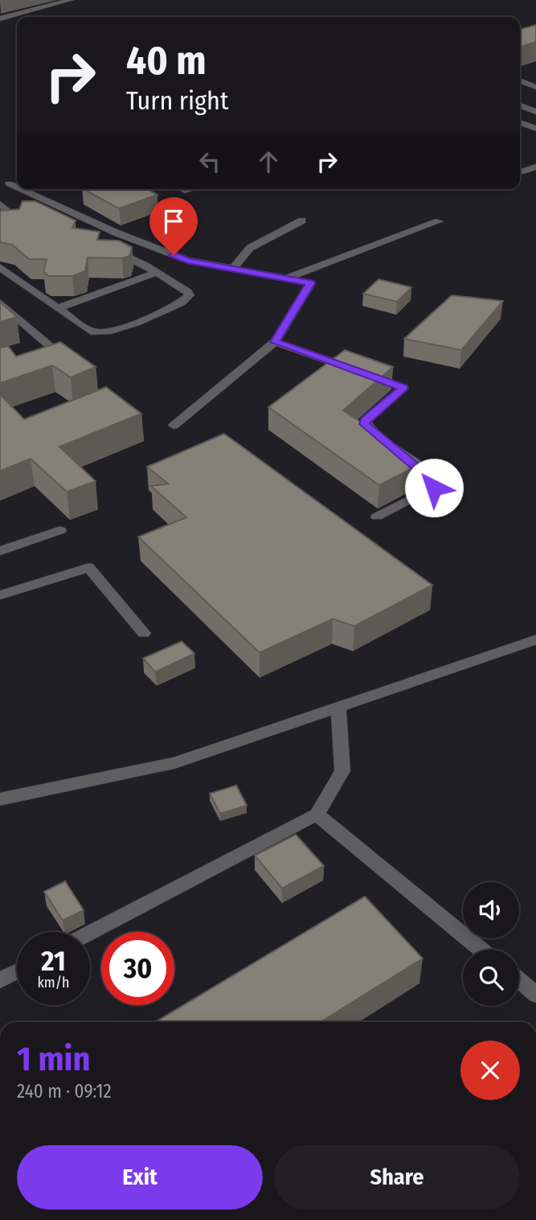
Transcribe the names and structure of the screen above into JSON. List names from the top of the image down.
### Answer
{
  "page": {
    "turn": ["40 m", "Turn right"],
    "speed": "21 km/h",
    "limit": "30",
    "heading": ["1 min", "240 m · 09:12"],
    "buttons": ["Exit", "Share"]
  }
}
